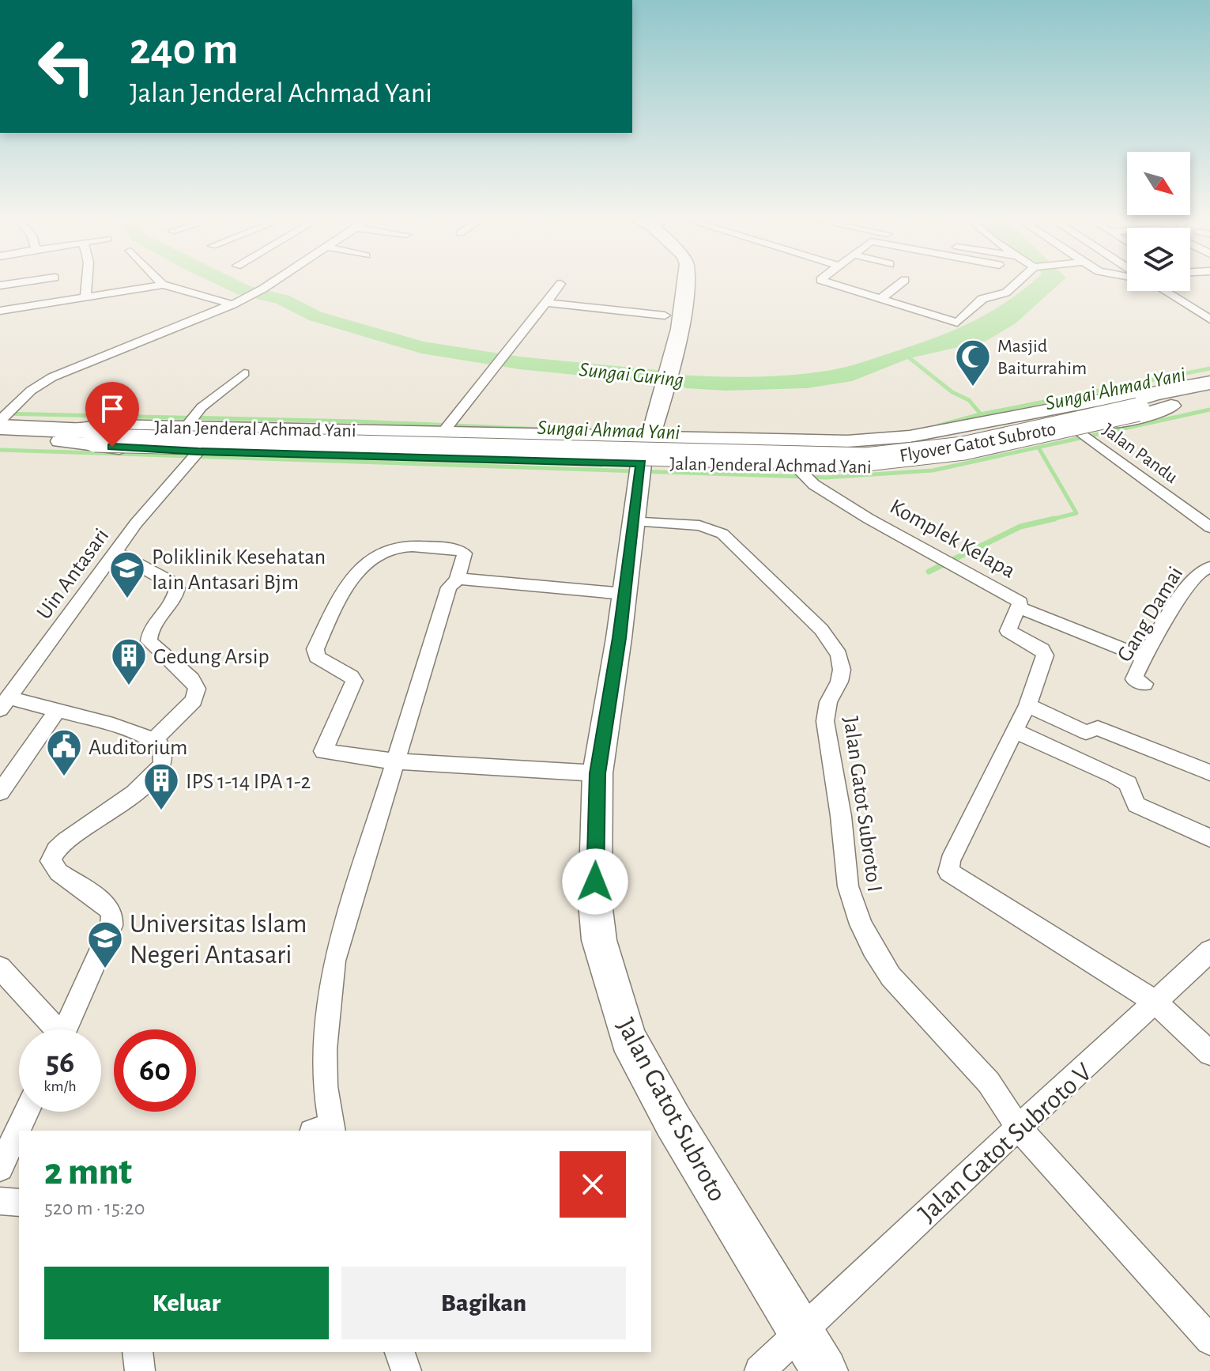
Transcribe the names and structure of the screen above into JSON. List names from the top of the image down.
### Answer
{
  "streets": {
    "highway": ["Jalan Jenderal Achmad Yani", "Flyover Gatot Subroto"],
    "main road": ["Jalan Gatot Subroto"],
    "street": [
      "Jalan Pandu",
      "Komplek Kelapa",
      "Uin Antasari",
      "Gang Damai",
      "Jalan Gatot Subroto I",
      "Jalan Gatot Subroto V"
    ]
  },
  "crossings": [
    ["Jalan Jenderal Achmad Yani", "Flyover Gatot Subroto"],
    ["Jalan Jenderal Achmad Yani", "Jalan Pandu"],
    ["Jalan Jenderal Achmad Yani", "Komplek Kelapa"],
    ["Jalan Jenderal Achmad Yani", "Uin Antasari"],
    ["Jalan Jenderal Achmad Yani", "Jalan Gatot Subroto"],
    ["Jalan Gatot Subroto I", "Jalan Gatot Subroto"],
    ["Jalan Gatot Subroto I", "Jalan Gatot Subroto V"],
    ["Jalan Gatot Subroto", "Jalan Gatot Subroto V"]
  ],
  "water": ["Sungai Guring", "Sungai Ahmad Yani"],
  "places": {
    "mosque": ["Masjid Baiturrahim"],
    "school or university": ["Poliklinik Kesehatan Iain Antasari Bjm", "Universitas Islam Negeri Antasari"],
    "building": ["Gedung Arsip", "IPS 1-14 IPA 1-2"],
    "public building": ["Auditorium"]
  },
  "north": "bottom right",
  "page": {
    "turn": ["240 m", "Jalan Jenderal Achmad Yani"],
    "speed": "56 km/h",
    "limit": "60",
    "heading": ["2 mnt", "520 m · 15:20"],
    "buttons": ["Keluar", "Bagikan"]
  }
}
